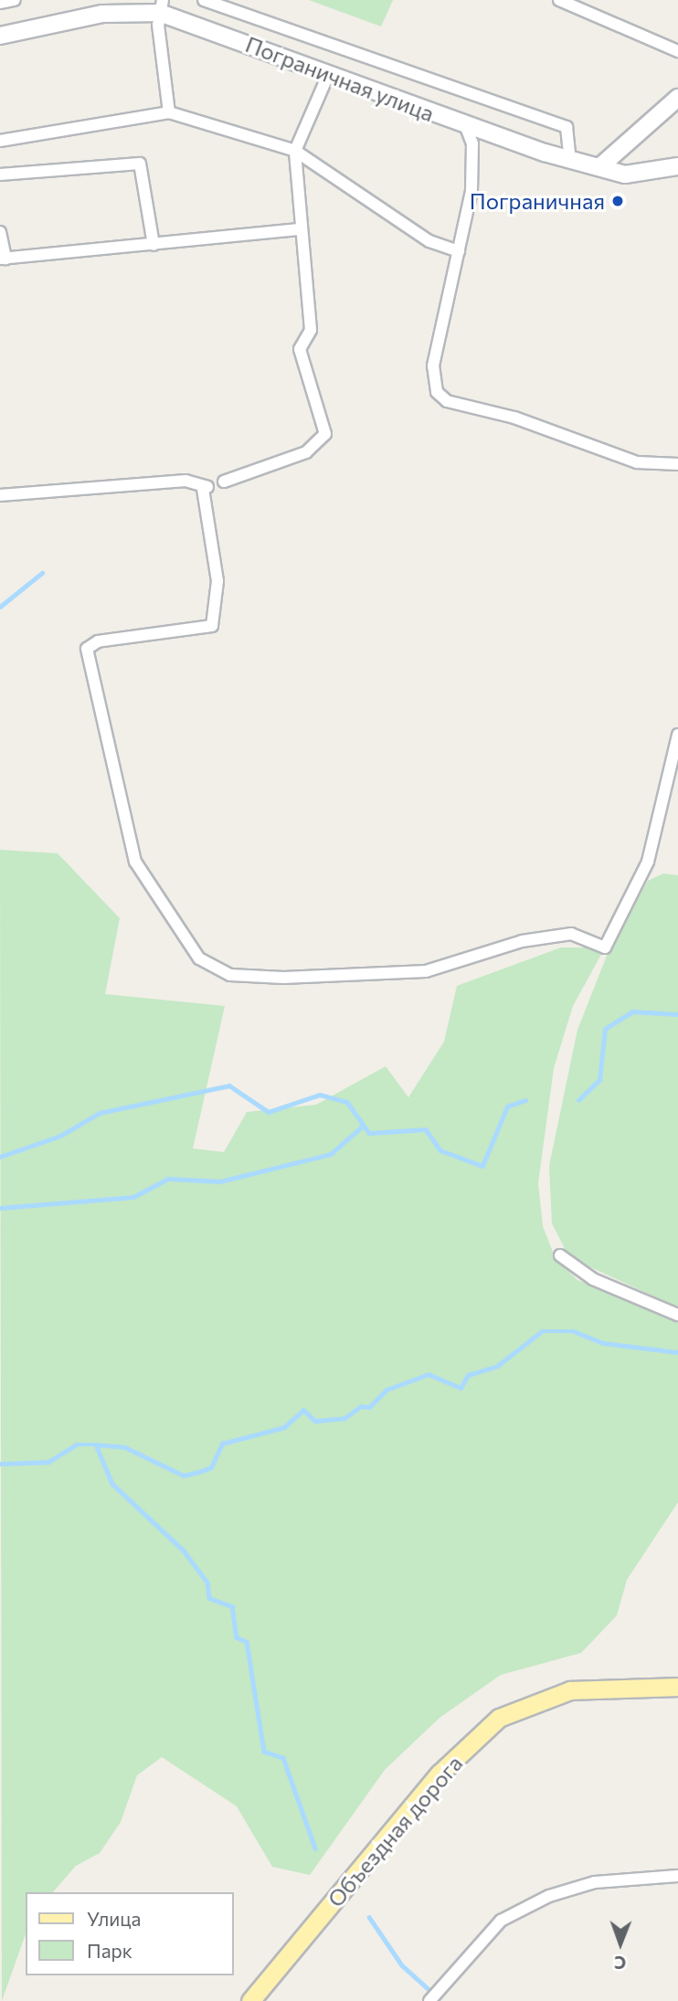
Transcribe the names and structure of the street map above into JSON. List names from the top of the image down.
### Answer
{
  "streets": {
    "main road": ["Пограничная улица", "Объездная дорога"]
  },
  "places": ["Пограничная"],
  "legend": ["Улица", "Парк"],
  "north": "bottom"
}
